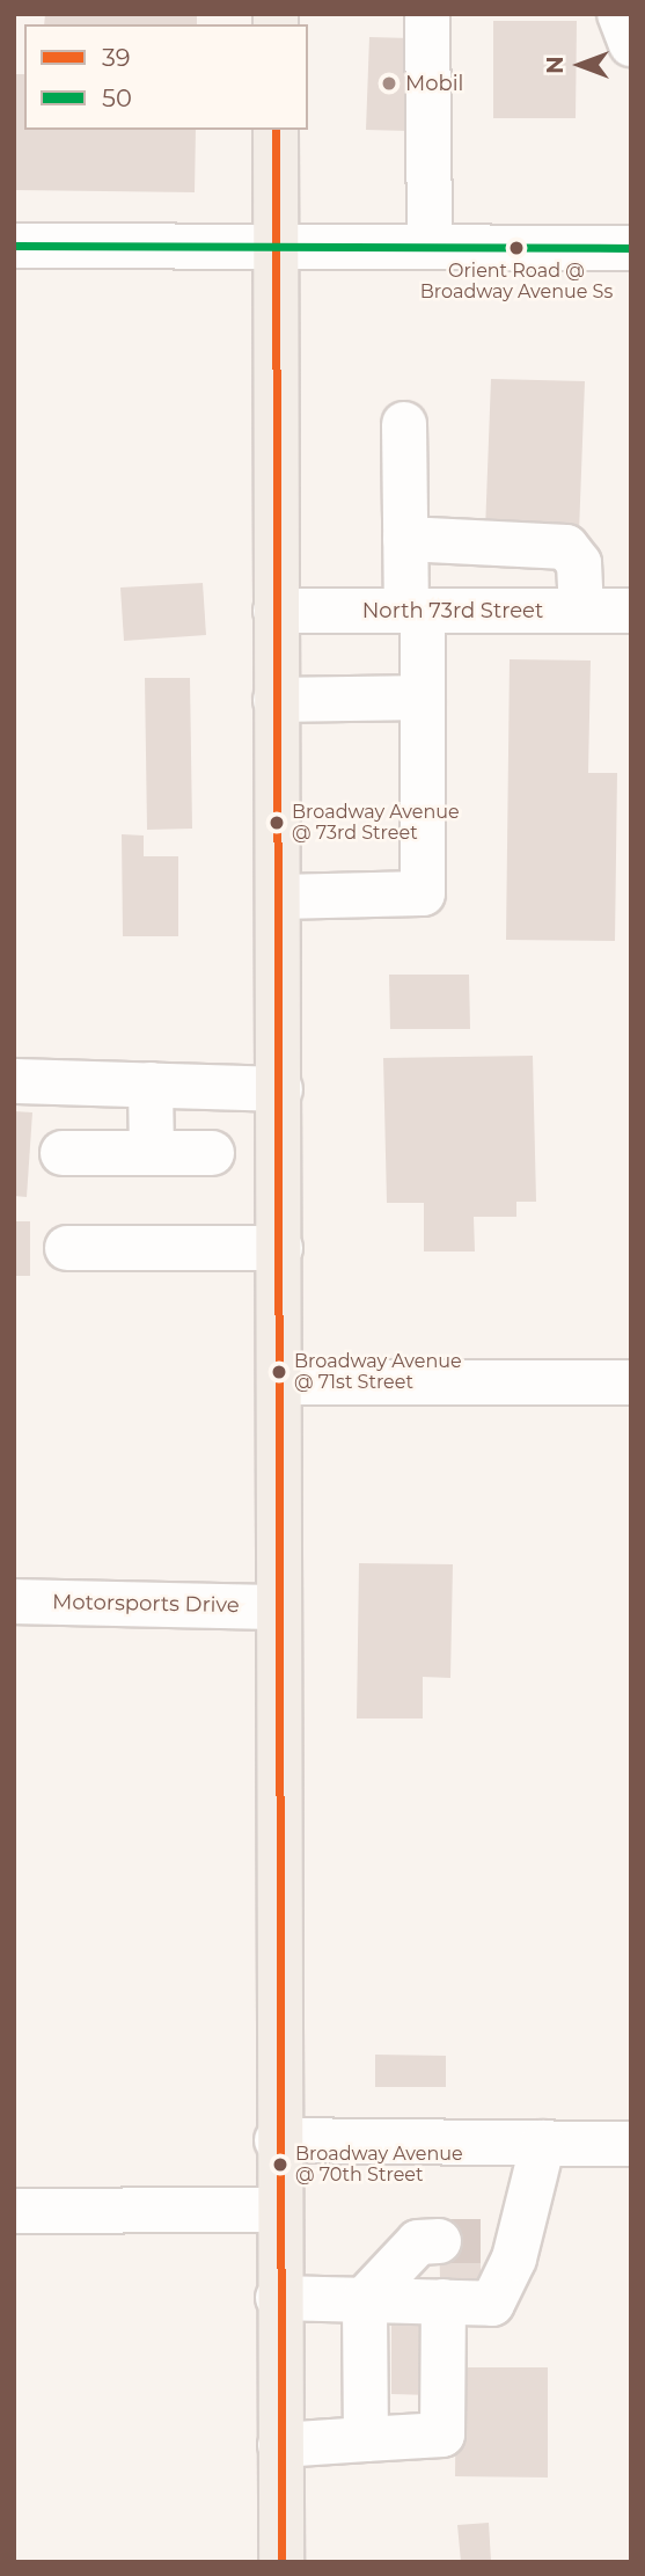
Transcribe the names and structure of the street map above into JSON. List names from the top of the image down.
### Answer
{
  "streets": {
    "street": ["North 73rd Street", "Motorsports Drive"]
  },
  "places": [
    "Mobil",
    "Orient Road @ Broadway Avenue Ss",
    "Broadway Avenue @ 73rd Street",
    "Broadway Avenue @ 71st Street",
    "Broadway Avenue @ 70th Street"
  ],
  "lines": ["transit line 39", "transit line 50"],
  "legend": ["39", "50"],
  "north": "left"
}
